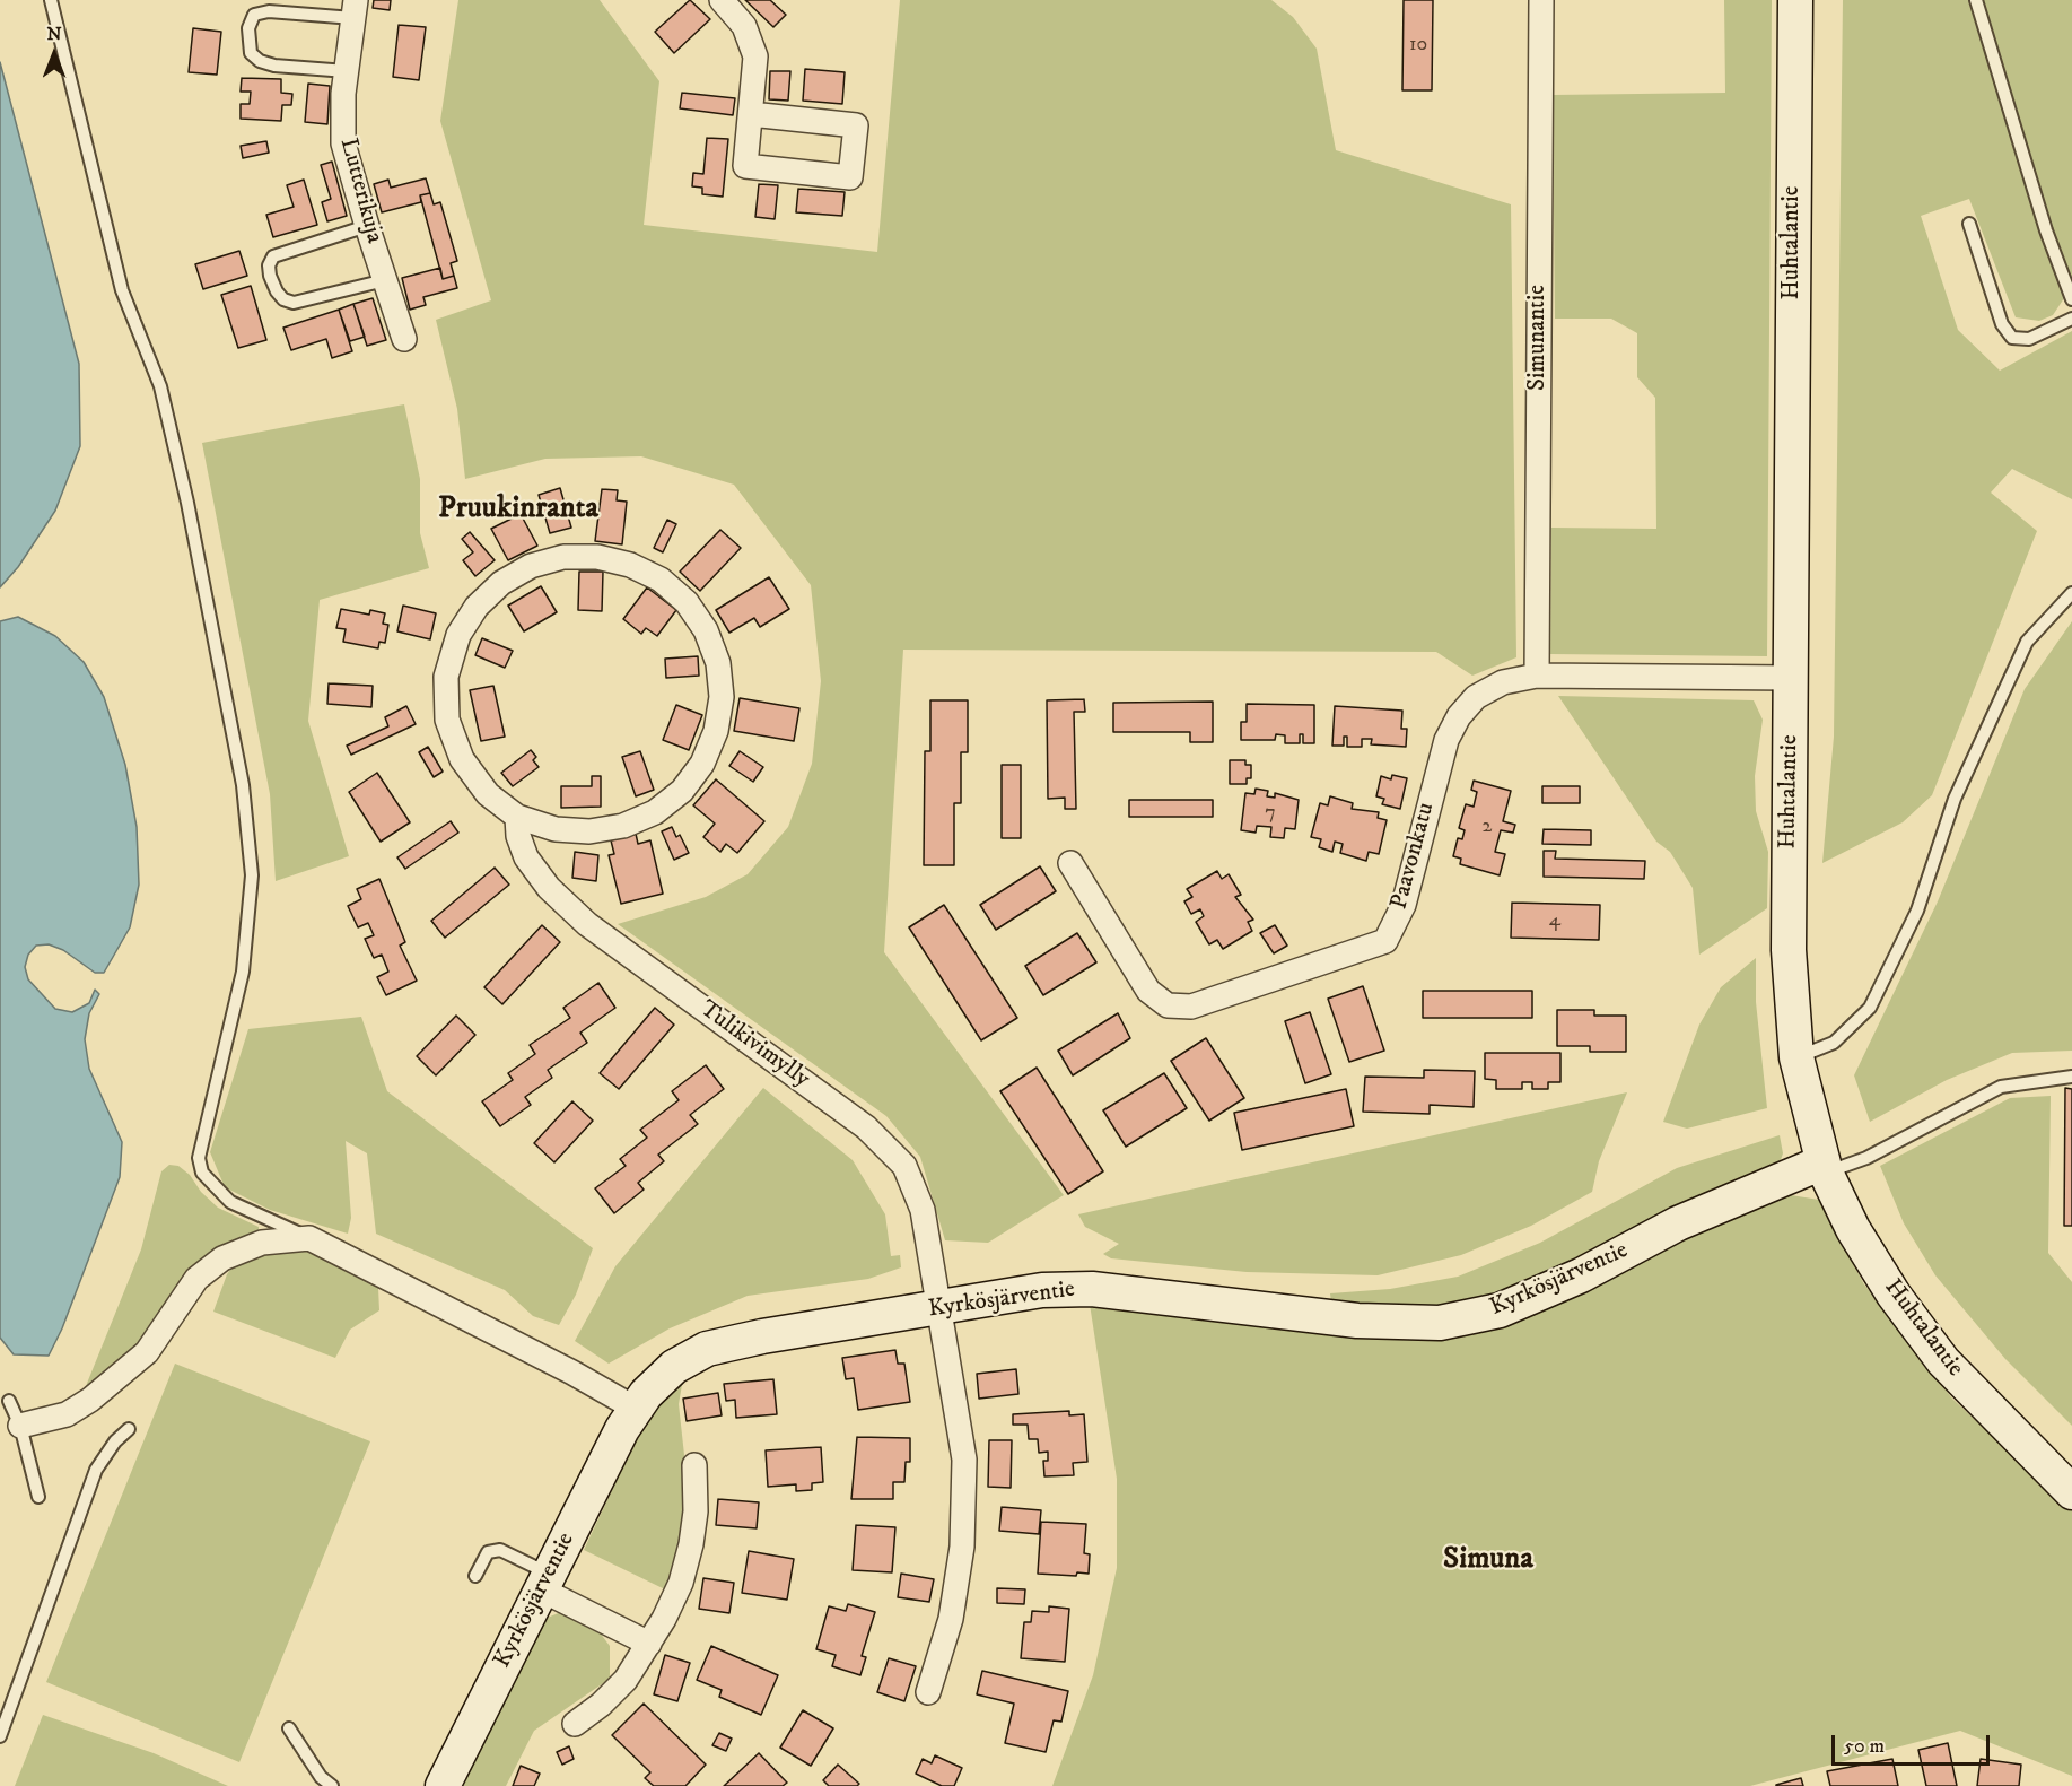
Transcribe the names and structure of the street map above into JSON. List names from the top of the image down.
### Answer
{
  "streets": {
    "street": [
      "Lutterikuja",
      "Huhtalantie",
      "Simunantie",
      "Paavonkatu",
      "Tulikivimylly",
      "Kyrkösjärventie"
    ]
  },
  "crossings": [
    ["Huhtalantie", "Paavonkatu"],
    ["Huhtalantie", "Kyrkösjärventie"],
    ["Simunantie", "Paavonkatu"],
    ["Tulikivimylly", "Kyrkösjärventie"]
  ],
  "districts": ["Pruukinranta", "Simuna"],
  "house_numbers": [
    "10",
    "7",
    "2",
    "4"
  ],
  "scale_bar": "50 m",
  "north": "top"
}
